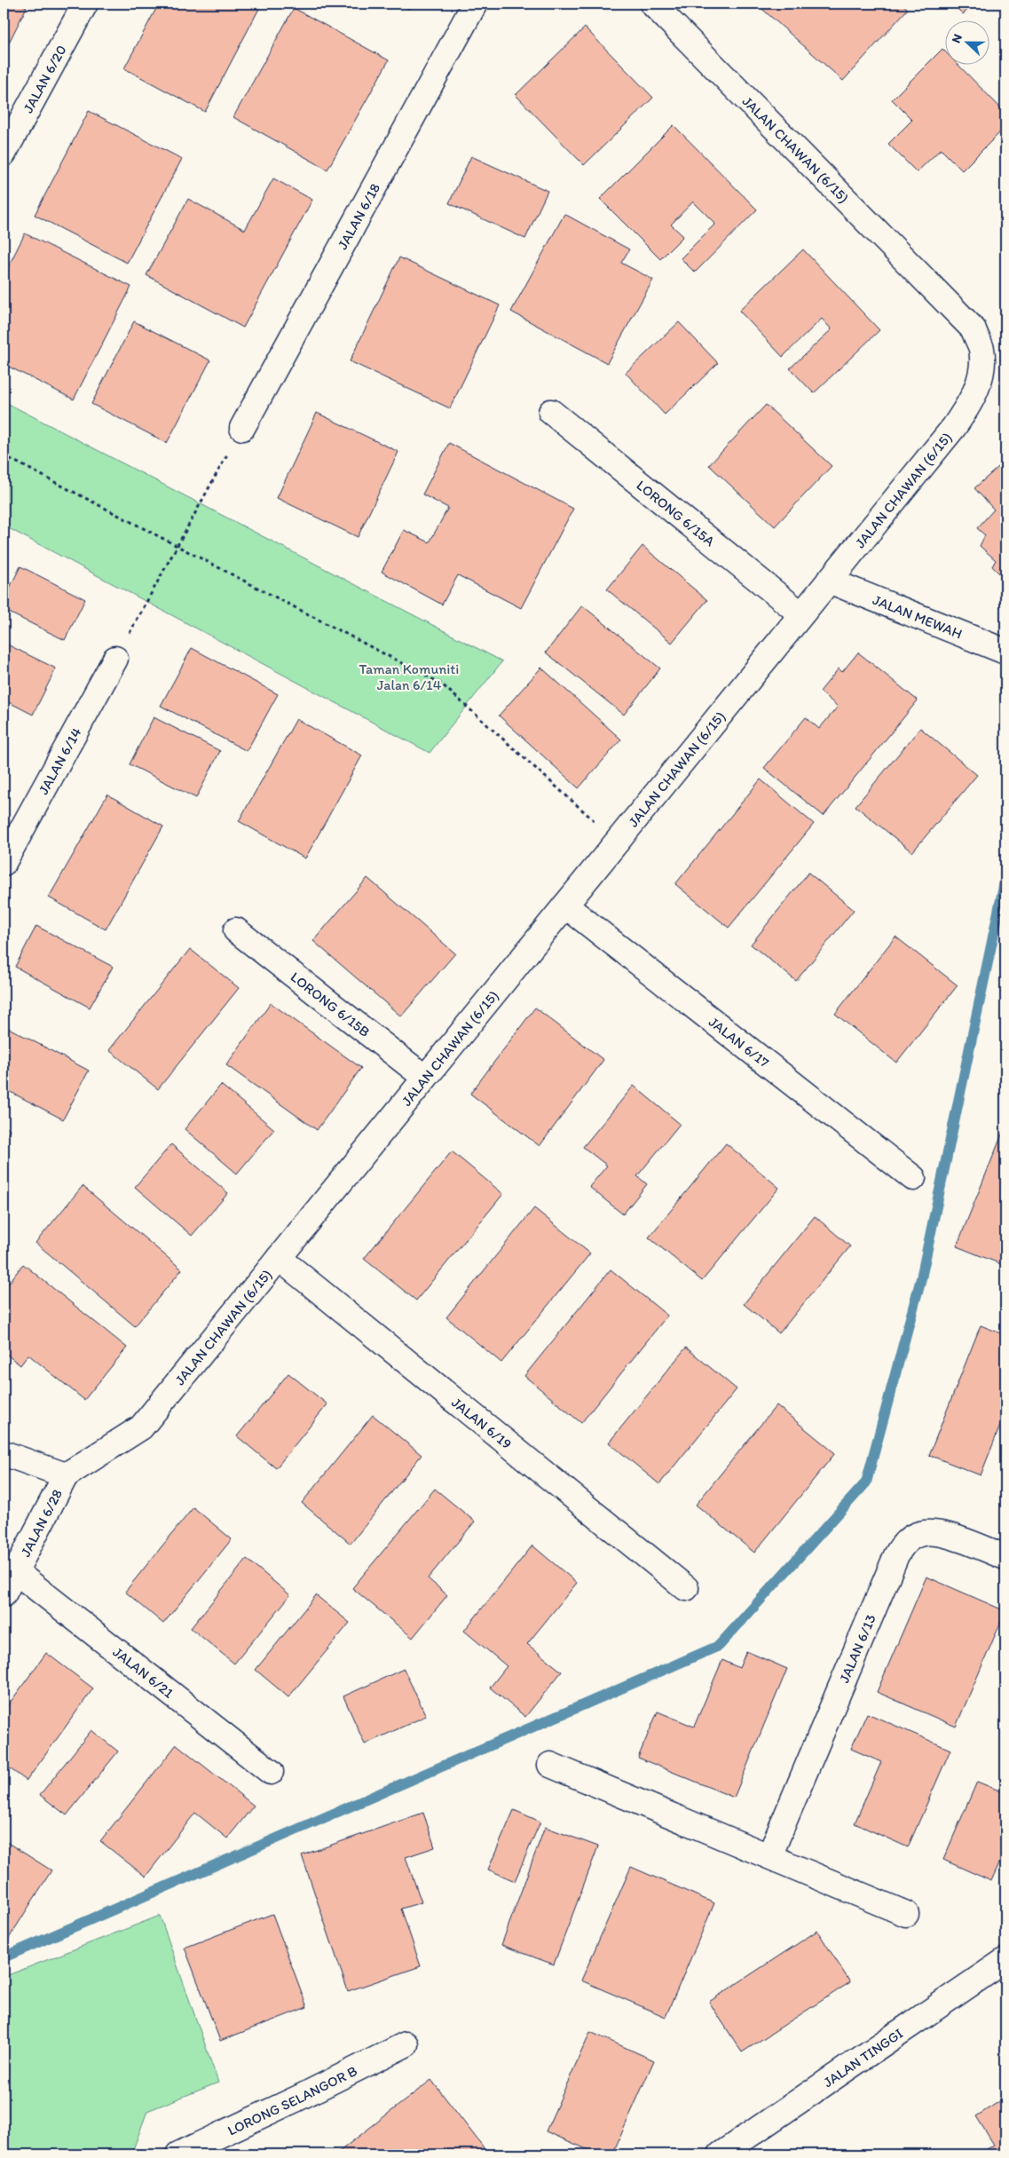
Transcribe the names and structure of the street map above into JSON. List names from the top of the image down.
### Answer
{
  "streets": {
    "street": [
      "JALAN 6/20",
      "JALAN CHAWAN (6/15)",
      "JALAN 6/18",
      "LORONG 6/15A",
      "JALAN MEWAH",
      "JALAN 6/14",
      "LORONG 6/15B",
      "JALAN 6/17",
      "JALAN 6/19",
      "JALAN 6/28",
      "JALAN 6/13",
      "JALAN 6/21",
      "JALAN TINGGI",
      "LORONG SELANGOR B"
    ]
  },
  "crossings": [
    ["JALAN CHAWAN (6/15)", "LORONG 6/15A"],
    ["JALAN CHAWAN (6/15)", "JALAN MEWAH"],
    ["JALAN CHAWAN (6/15)", "LORONG 6/15B"],
    ["JALAN CHAWAN (6/15)", "JALAN 6/17"],
    ["JALAN CHAWAN (6/15)", "JALAN 6/19"],
    ["JALAN CHAWAN (6/15)", "JALAN 6/28"],
    ["JALAN 6/28", "JALAN 6/21"]
  ],
  "parks": ["Taman Komuniti Jalan 6/14"],
  "north": "left"
}
